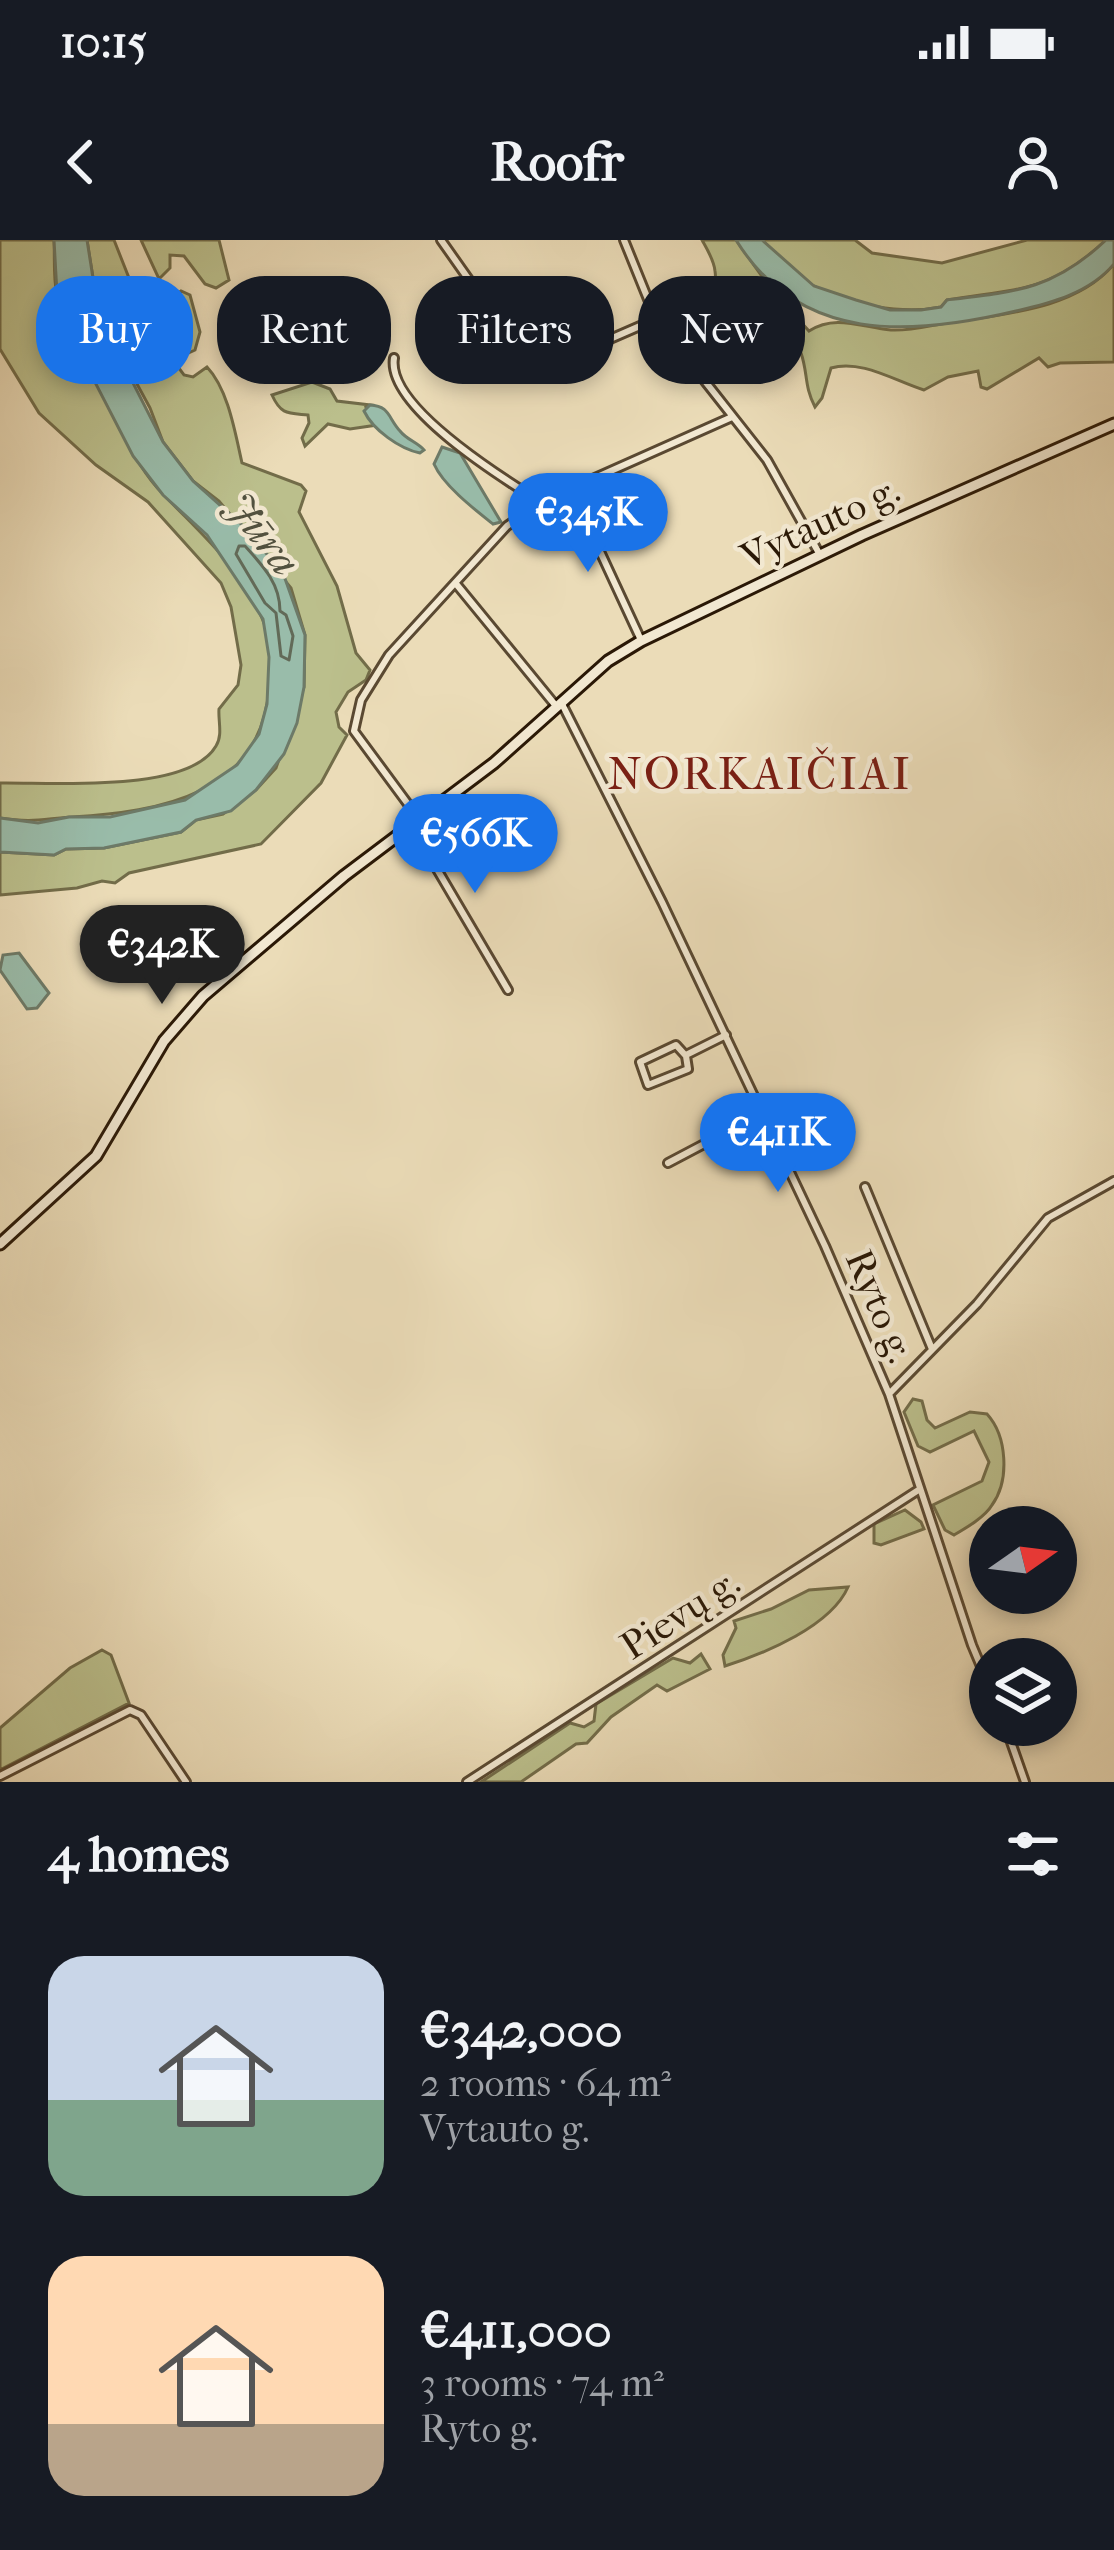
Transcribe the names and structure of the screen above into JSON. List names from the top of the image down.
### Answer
{
  "streets": {
    "main road": ["Vytauto g."],
    "street": ["Ryto g.", "Pievų g."]
  },
  "crossings": [
    ["Vytauto g.", "Ryto g."],
    ["Ryto g.", "Pievų g."]
  ],
  "districts": ["NORKAIČIAI"],
  "water": ["Jūra"],
  "north": "right",
  "page": {
    "status": "10:15",
    "header": "Roofr",
    "chip": [
      "Buy",
      "Rent",
      "Filters",
      "New"
    ],
    "price": [
      "€345K",
      "€566K",
      "€342K",
      "€411K"
    ],
    "heading": "4 homes",
    "list": [
      {
        "name": "€342,000",
        "note": "2 rooms · 64 m² · Vytauto g."
      },
      {
        "name": "€411,000",
        "note": "3 rooms · 74 m² · Ryto g."
      }
    ]
  }
}
